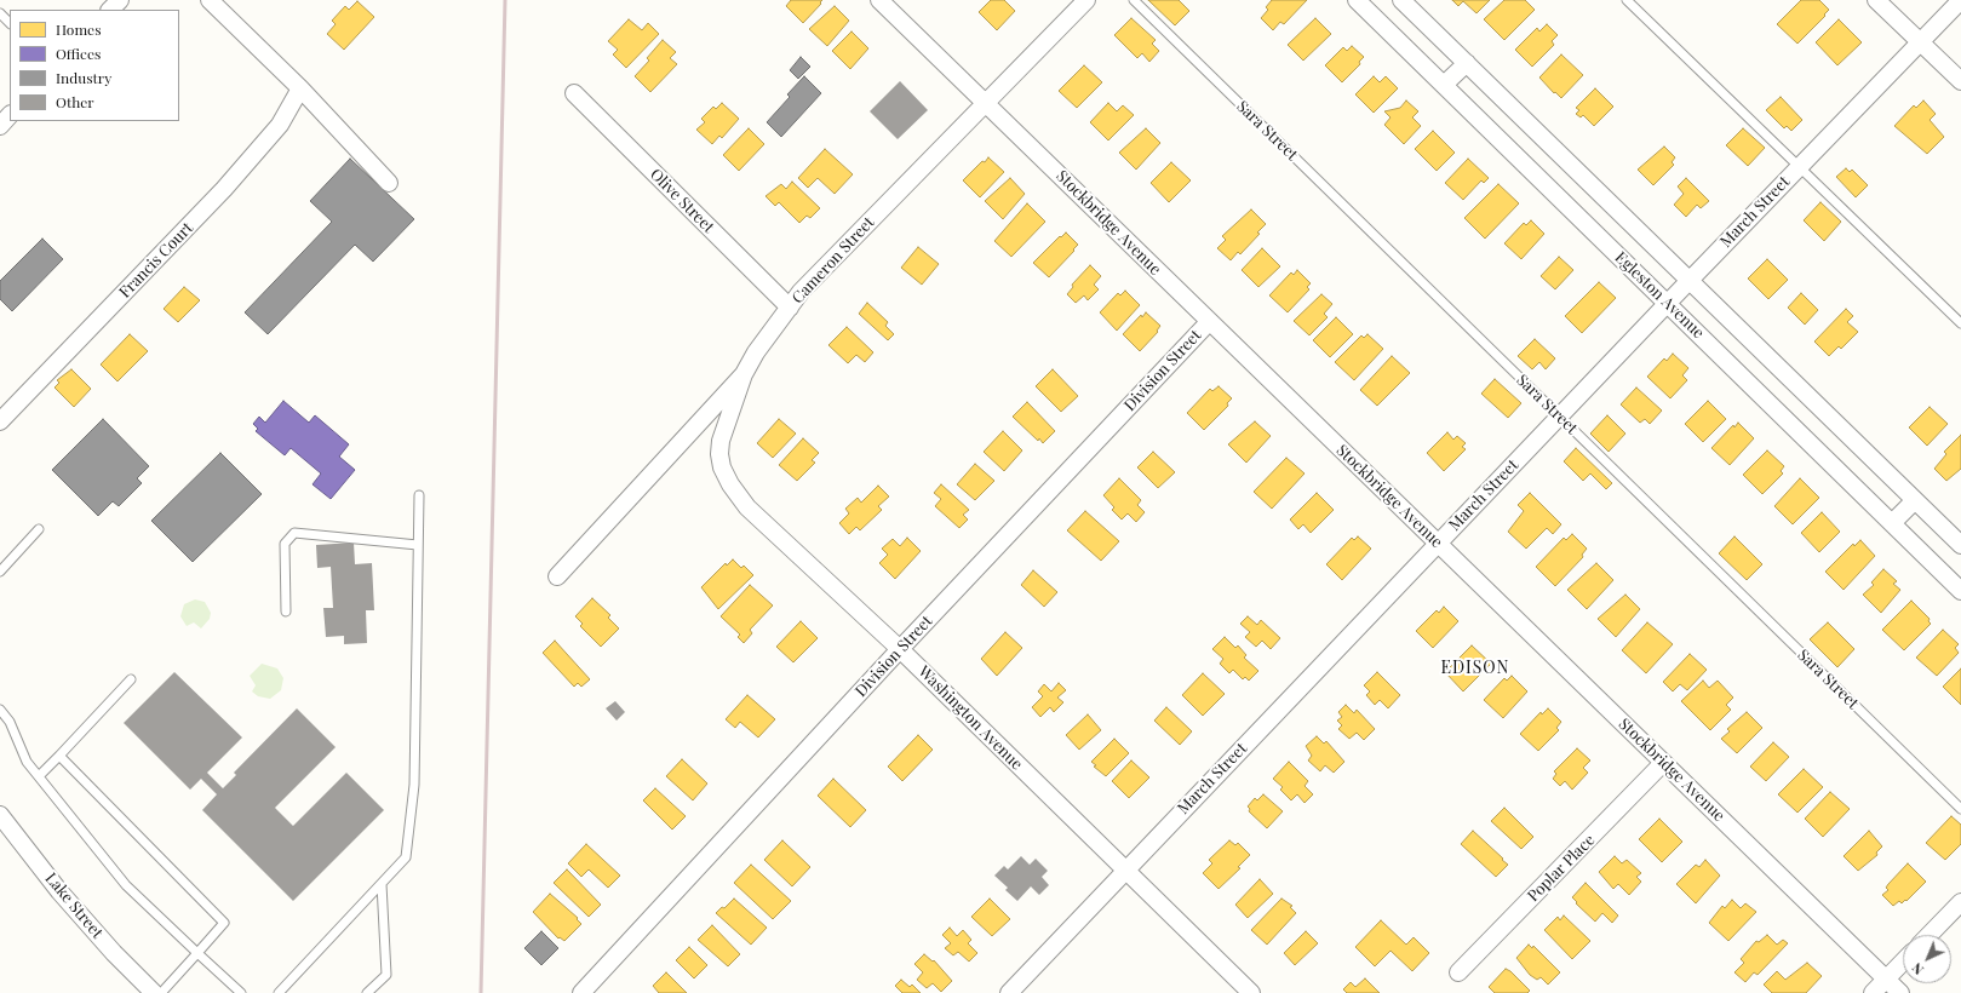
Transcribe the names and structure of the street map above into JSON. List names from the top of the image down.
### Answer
{
  "streets": {
    "street": [
      "Olive Street",
      "March Street",
      "Stockbridge Avenue",
      "Francis Court",
      "Cameron Street",
      "Egleston Avenue",
      "Division Street",
      "Washington Avenue",
      "Poplar Place",
      "Lake Street"
    ],
    "lane": ["Sara Street"]
  },
  "crossings": [
    ["Sara Street", "March Street"],
    ["Olive Street", "Cameron Street"],
    ["March Street", "Stockbridge Avenue"],
    ["March Street", "Egleston Avenue"],
    ["March Street", "Washington Avenue"],
    ["Stockbridge Avenue", "Cameron Street"],
    ["Stockbridge Avenue", "Division Street"],
    ["Stockbridge Avenue", "Poplar Place"],
    ["Cameron Street", "Washington Avenue"],
    ["Division Street", "Washington Avenue"]
  ],
  "districts": ["EDISON"],
  "legend": [
    "Homes",
    "Offices",
    "Industry",
    "Other"
  ],
  "north": "bottom left"
}
